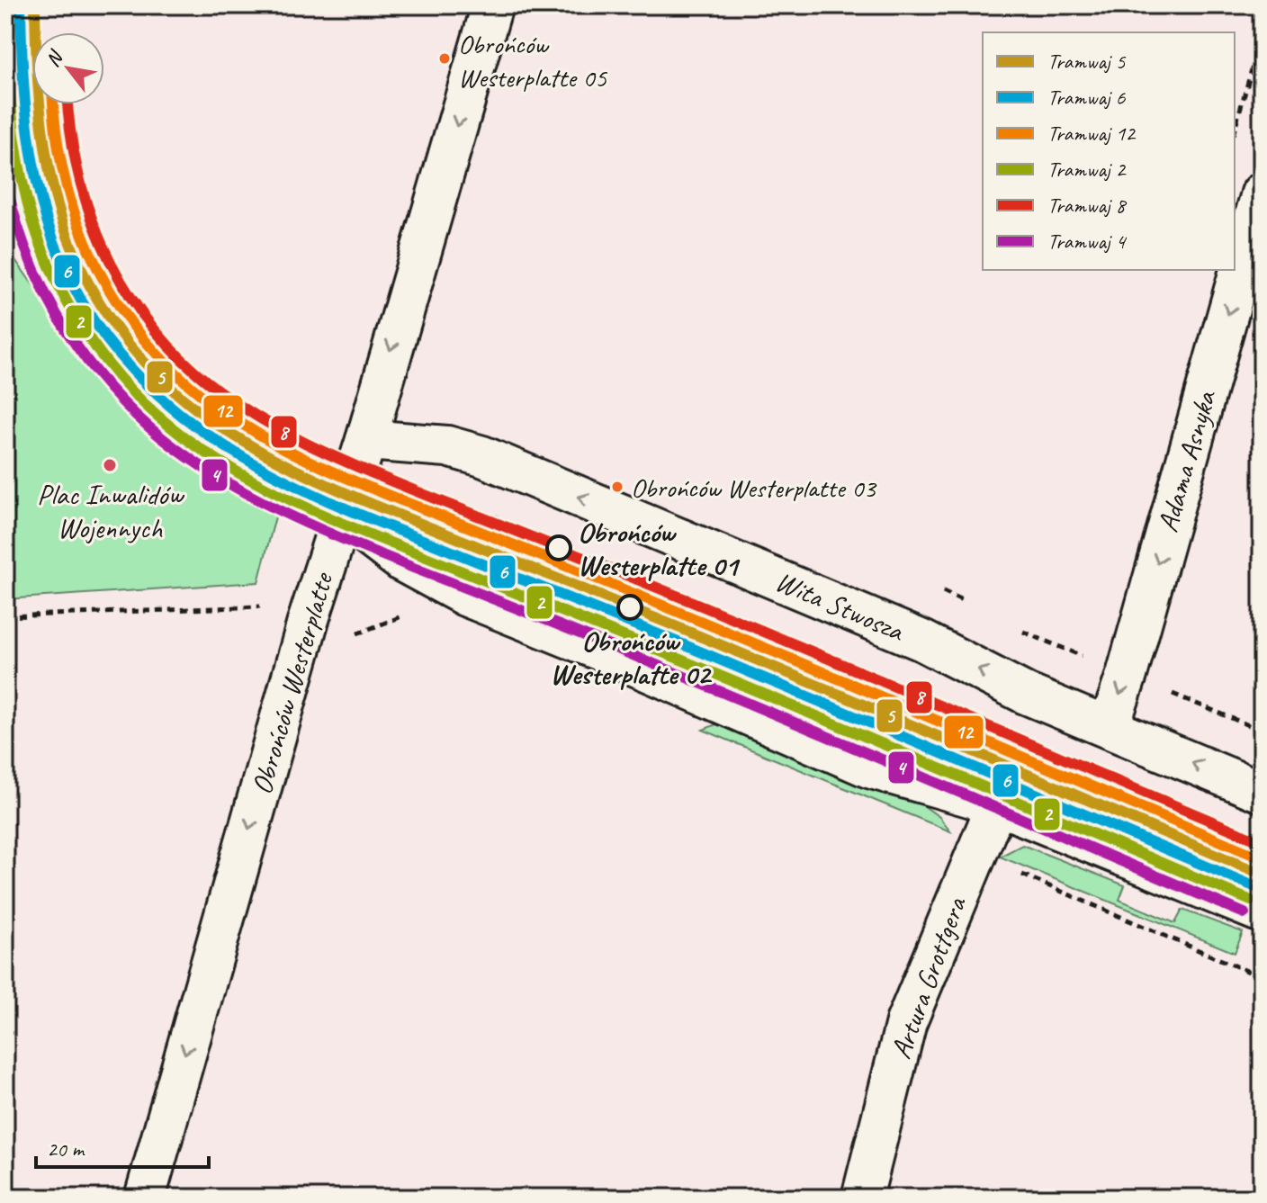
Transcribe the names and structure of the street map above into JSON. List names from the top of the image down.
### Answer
{
  "streets": {
    "street": [
      "Adama Asnyka",
      "Wita Stwosza",
      "Obrońców Westerplatte",
      "Artura Grottgera"
    ]
  },
  "crossings": [
    ["Adama Asnyka", "Wita Stwosza"],
    ["Wita Stwosza", "Obrońców Westerplatte"]
  ],
  "one_way": ["Adama Asnyka", "Obrońców Westerplatte"],
  "places": [
    "Obrońców Westerplatte 05",
    "Plac Inwalidów Wojennych",
    "Obrońców Westerplatte 03",
    "Obrońców Westerplatte 01",
    "Obrońców Westerplatte 02"
  ],
  "lines": [
    "tram line 5",
    "tram line 6",
    "tram line 2",
    "tram line 12",
    "tram line 8",
    "tram line 4"
  ],
  "legend": [
    "Tramwaj 5",
    "Tramwaj 6",
    "Tramwaj 12",
    "Tramwaj 2",
    "Tramwaj 8",
    "Tramwaj 4"
  ],
  "scale_bar": "20 m",
  "north": "top left"
}
